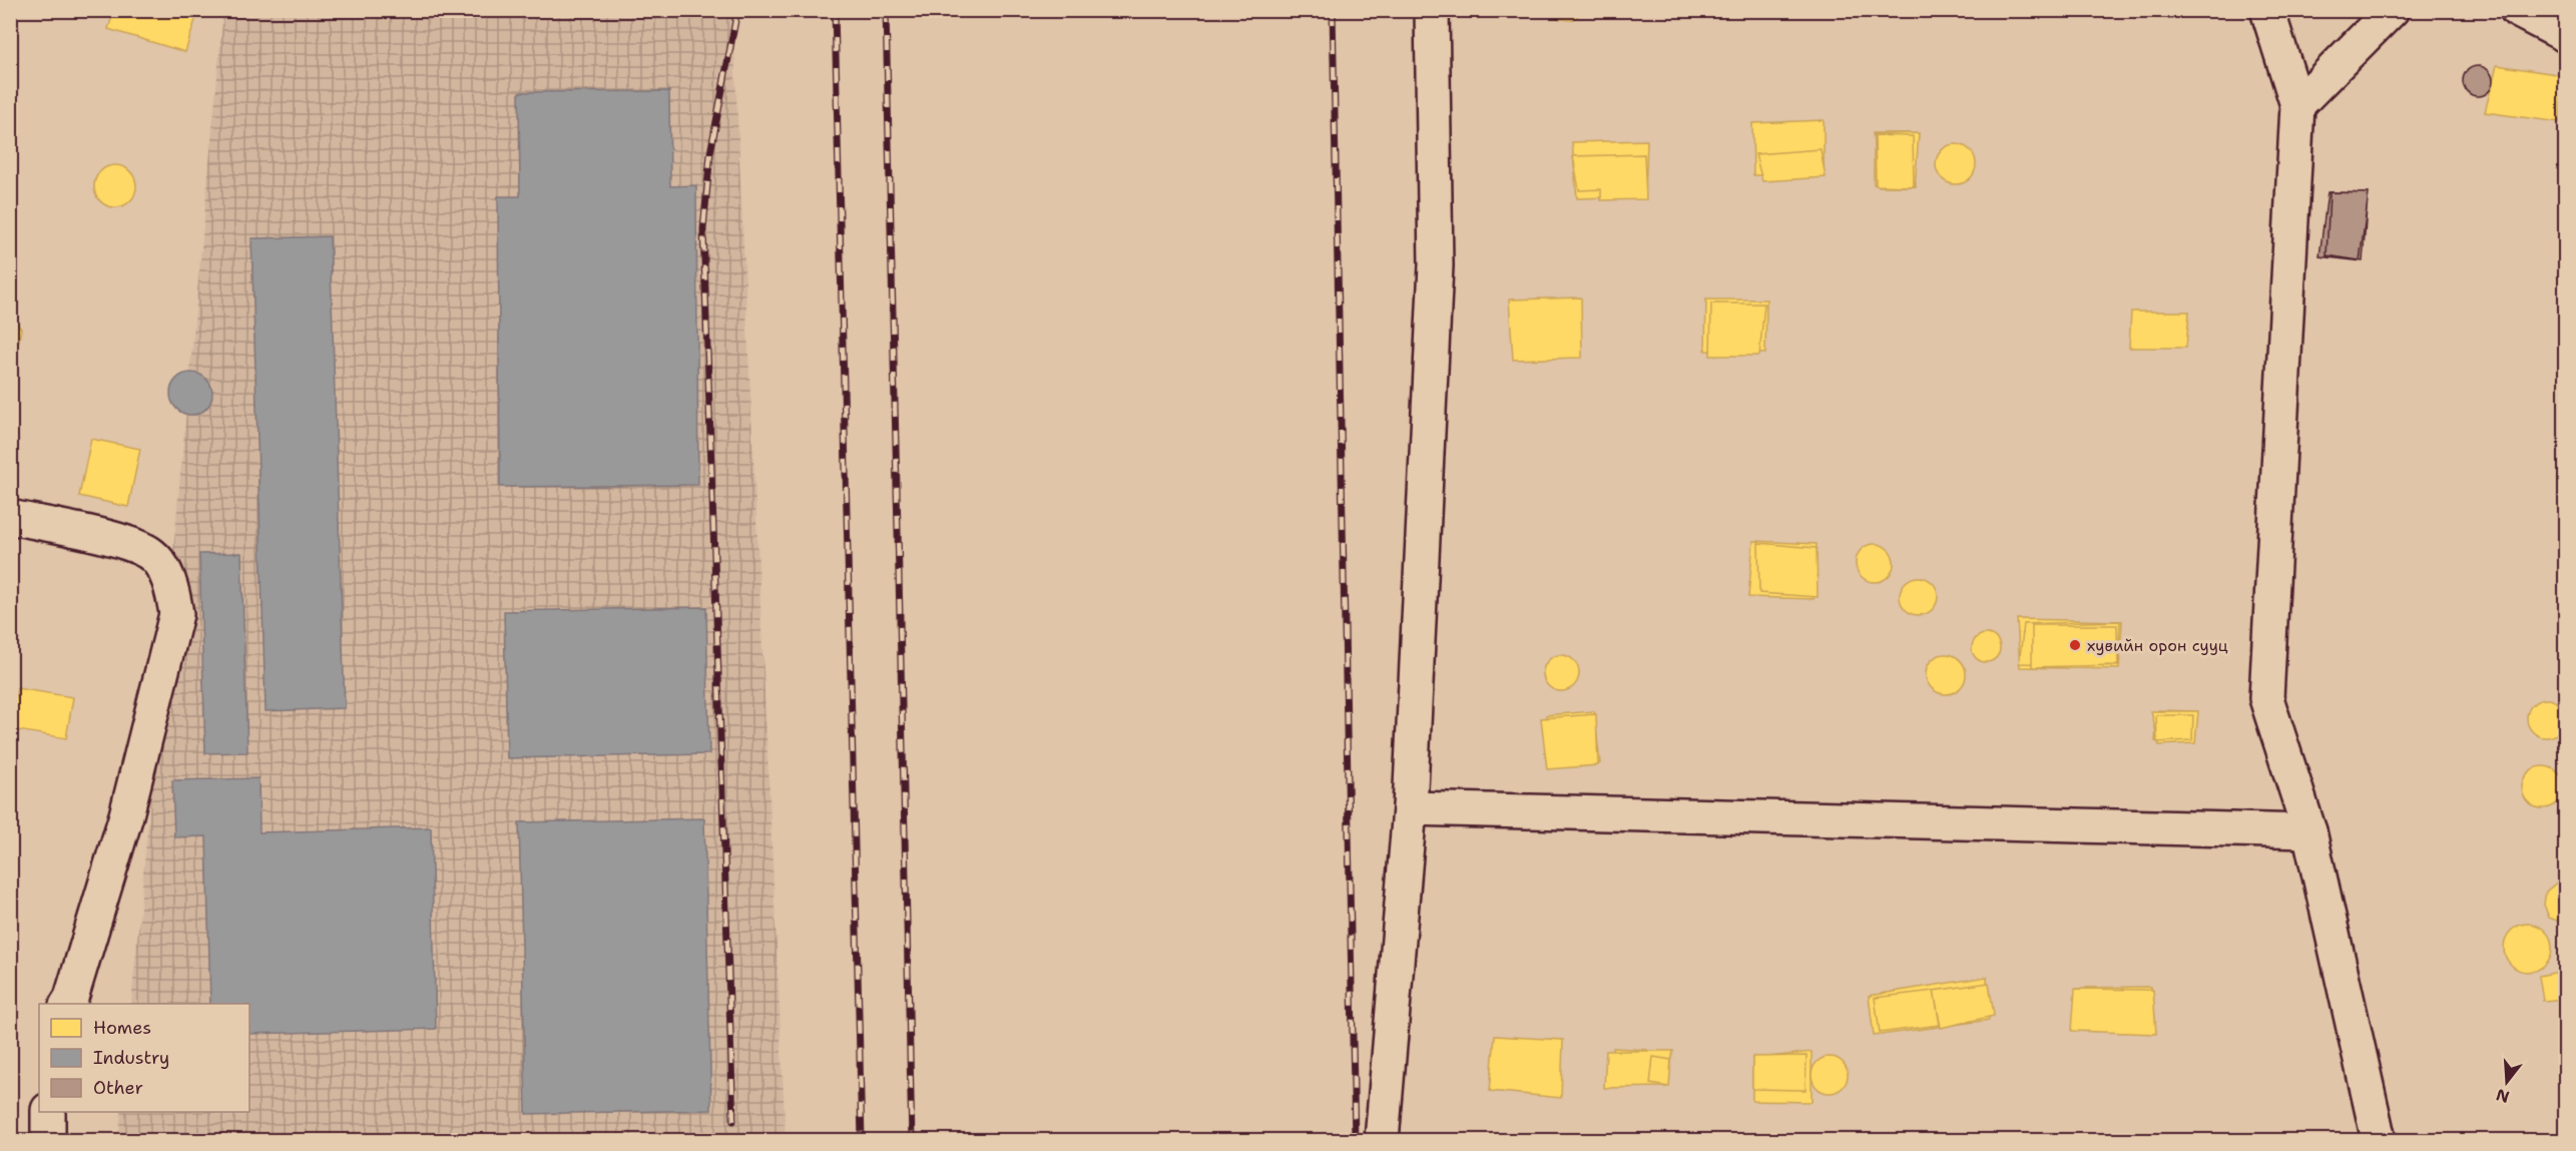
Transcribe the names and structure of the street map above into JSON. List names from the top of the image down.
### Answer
{
  "places": ["хувийн орон сууц"],
  "legend": ["Homes", "Industry", "Other"],
  "north": "bottom"
}
